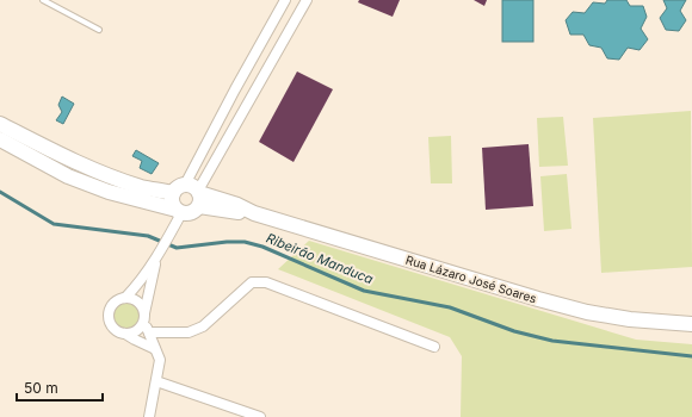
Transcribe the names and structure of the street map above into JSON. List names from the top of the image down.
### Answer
{
  "streets": {
    "main road": ["Rua Lázaro José Soares"]
  },
  "water": ["Ribeirão Manduca"],
  "scale_bar": "50 m"
}
